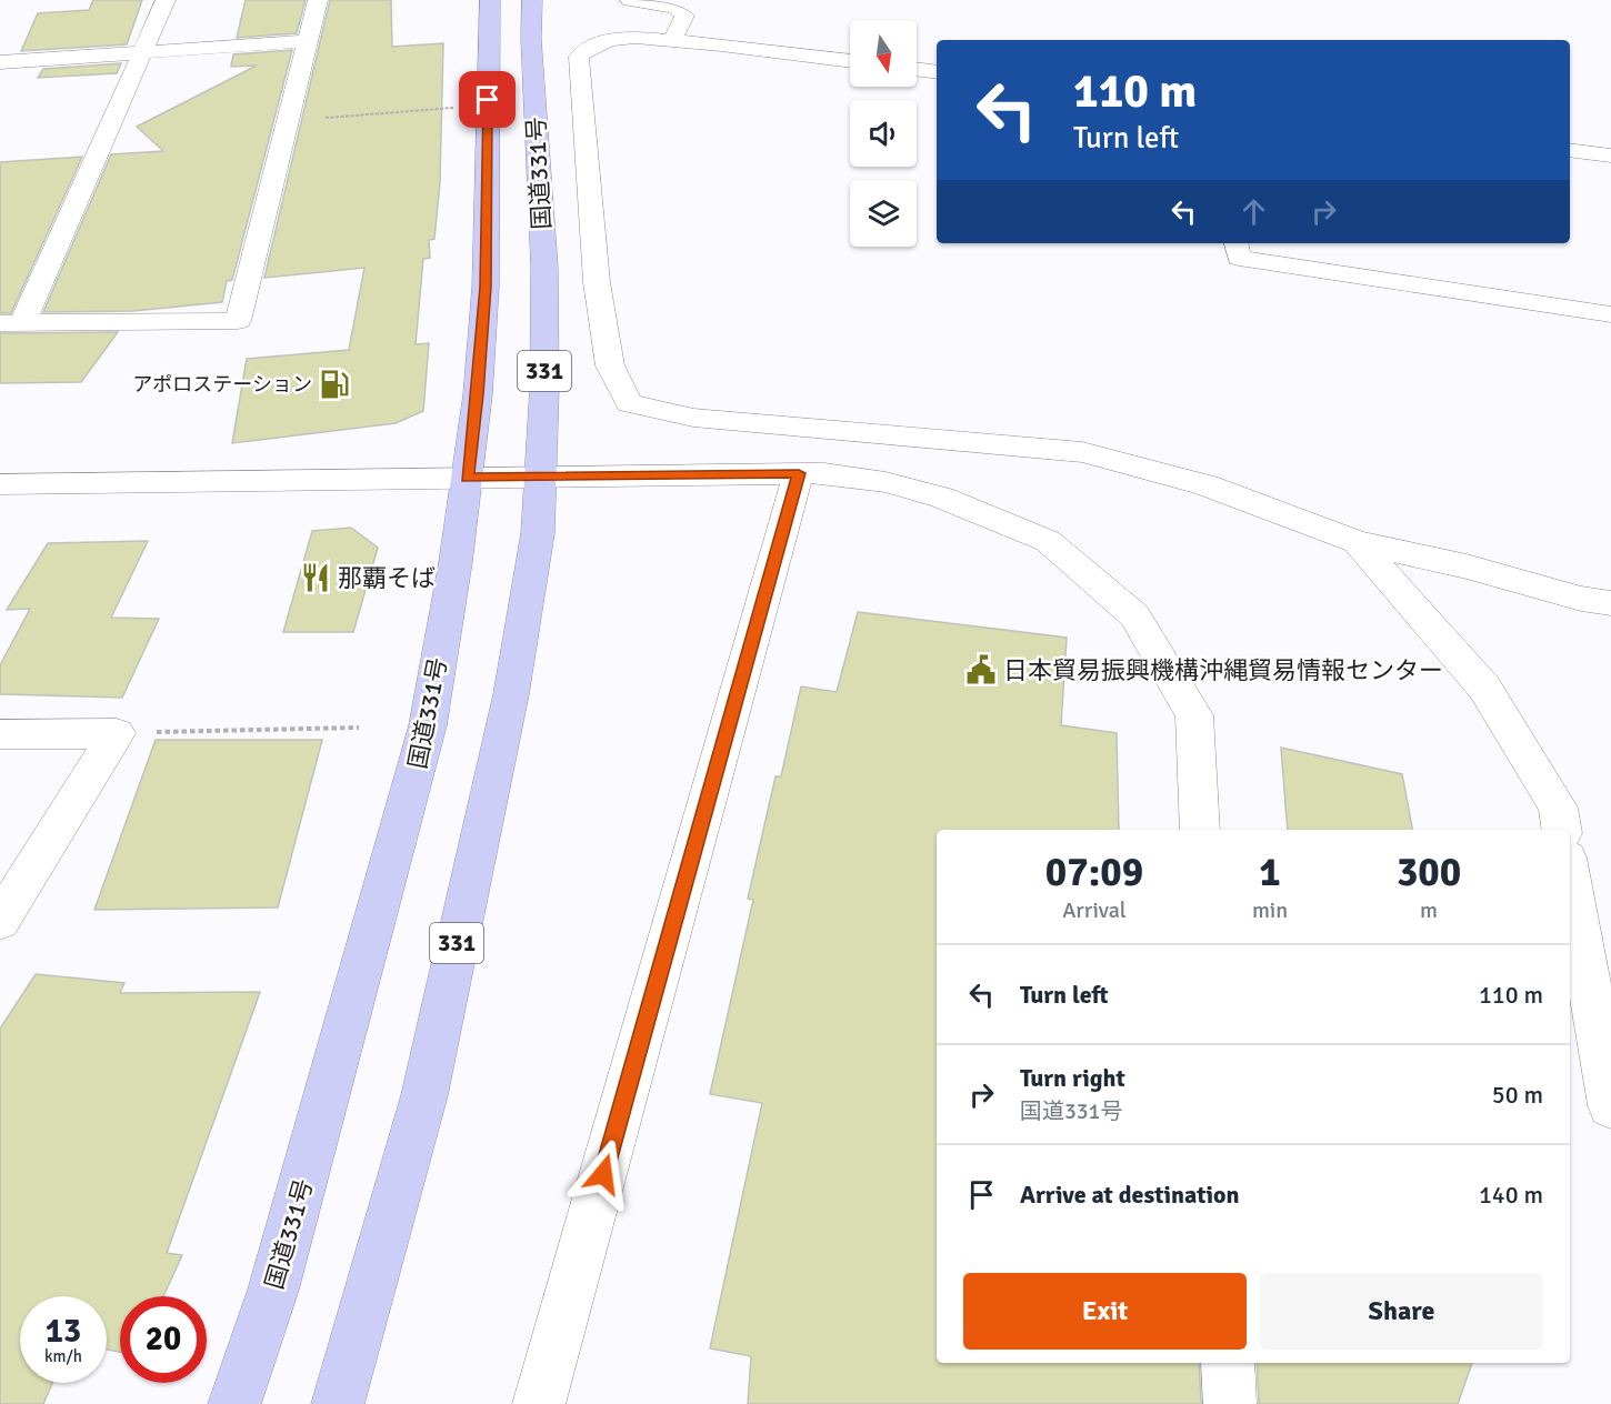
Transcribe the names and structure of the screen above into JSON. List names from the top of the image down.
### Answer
{
  "streets": {
    "highway": ["国道331号", "331"]
  },
  "places": {
    "fuel station": ["アポロステーション"],
    "restaurant": ["那覇そば"],
    "public building": ["日本貿易振興機構沖縄貿易情報センター"]
  },
  "north": "bottom",
  "page": {
    "turn": ["110 m", "Turn left"],
    "eta": [
      "07:09",
      "Arrival",
      "1",
      "min",
      "300",
      "m"
    ],
    "list": [
      {
        "name": "Turn left",
        "value": "110 m"
      },
      {
        "name": "Turn right",
        "note": "国道331号",
        "value": "50 m"
      },
      {
        "name": "Arrive at destination",
        "value": "140 m"
      }
    ],
    "buttons": ["Exit", "Share"],
    "speed": "13 km/h",
    "limit": "20"
  }
}
